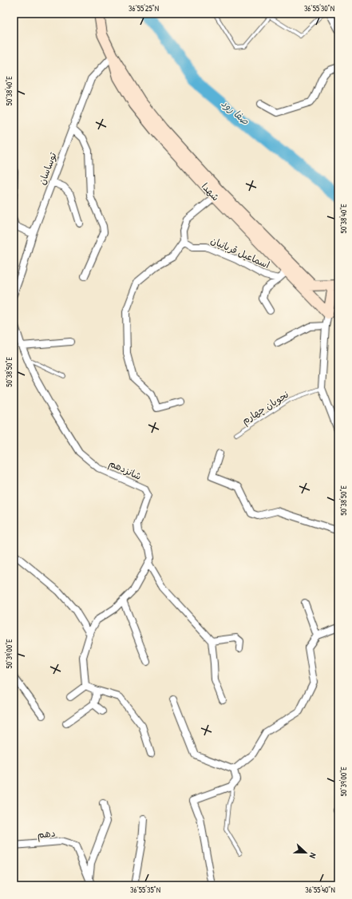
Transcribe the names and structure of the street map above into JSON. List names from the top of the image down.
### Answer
{
  "streets": {
    "main road": ["شهدا"],
    "street": [
      "توساسان",
      "اسماعیل قربانیان",
      "شانزدهم",
      "دهم"
    ],
    "lane": ["نحویان چهارم"]
  },
  "crossings": [
    ["توساسان", "شهدا"],
    ["شهدا", "اسماعیل قربانیان"]
  ],
  "water": ["صفا رود"],
  "north": "right",
  "coordinates": [
    "36°55'25\"N",
    "36°55'30\"N",
    "50°38'40\"E",
    "50°38'50\"E",
    "50°39'00\"E",
    "36°55'35\"N",
    "36°55'40\"N"
  ]
}
